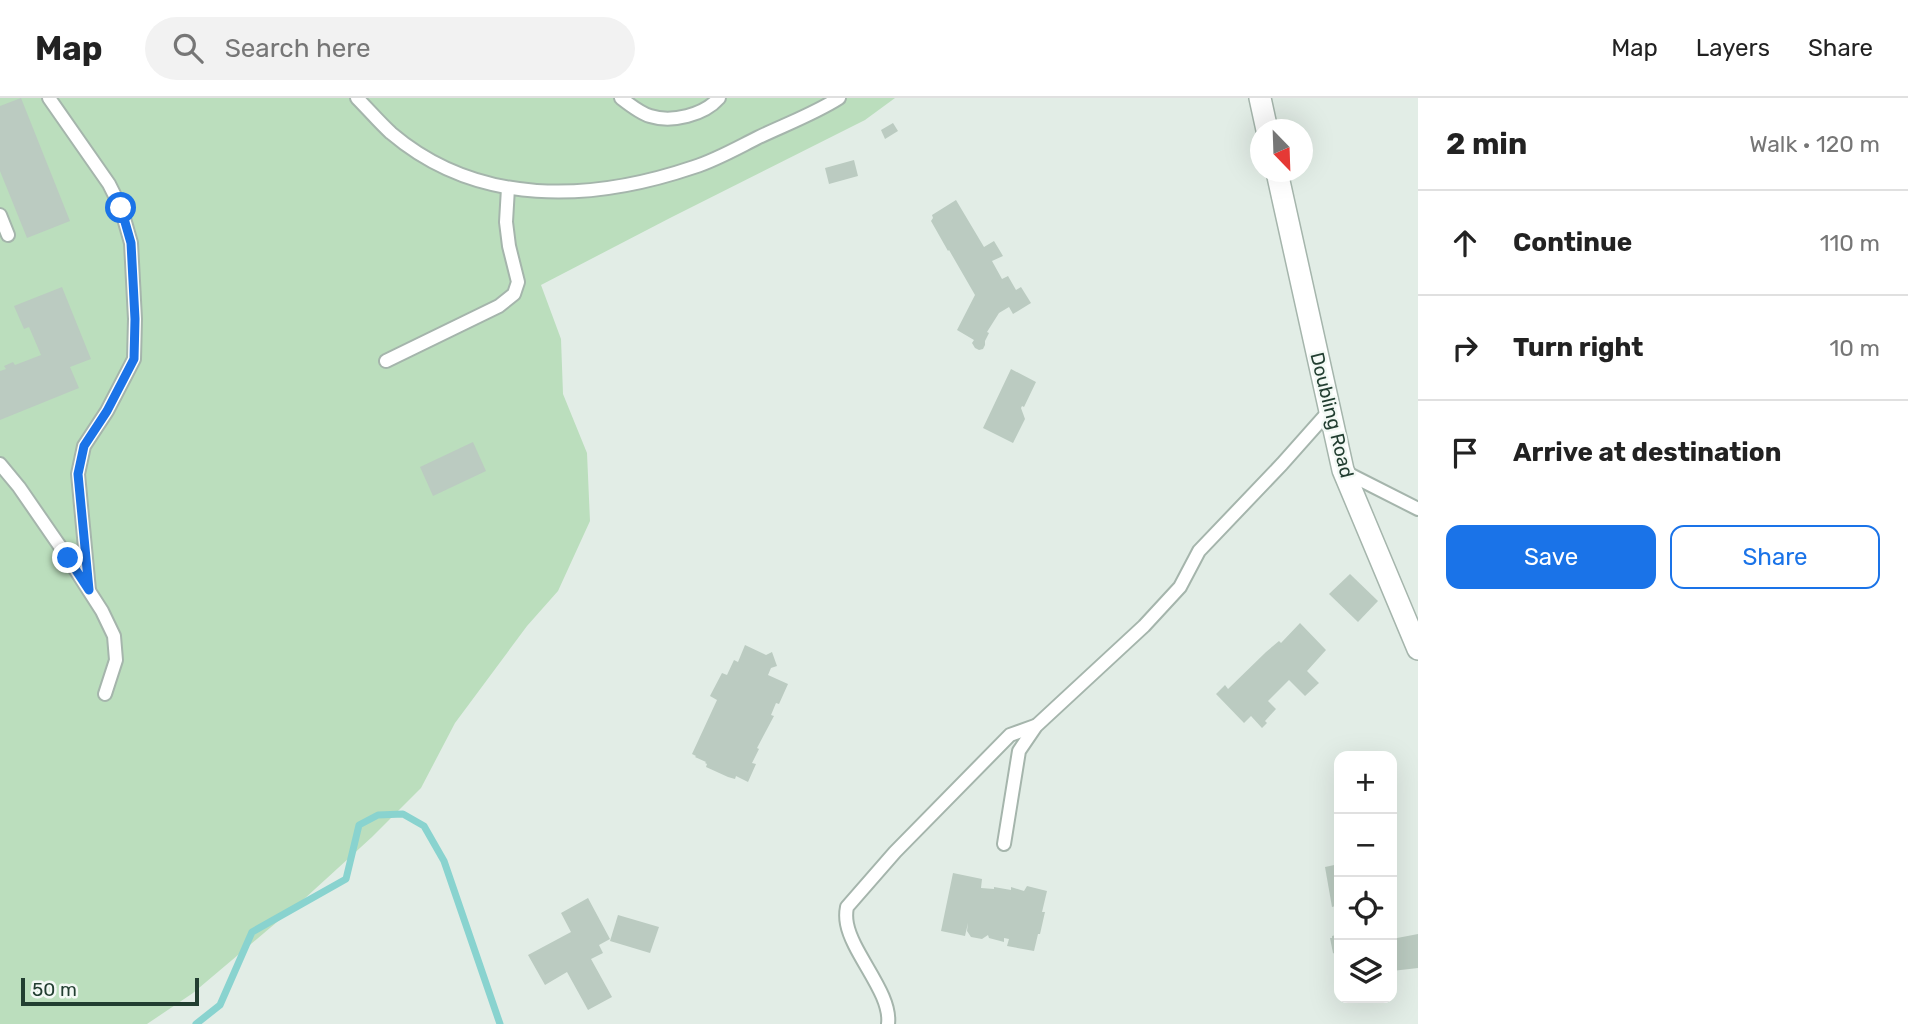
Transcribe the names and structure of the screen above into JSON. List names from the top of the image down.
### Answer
{
  "streets": {
    "street": ["Doubling Road"]
  },
  "scale_bar": "50 m",
  "north": "bottom right",
  "page": {
    "header": "Map",
    "search": "Search here",
    "nav": ["Map", "Layers", "Share"],
    "heading": ["2 min", "Walk · 120 m"],
    "list": [
      ["Continue", "110 m"],
      ["Turn right", "10 m"],
      "Arrive at destination"
    ],
    "buttons": ["Save", "Share"],
    "map_buttons": ["+", "−"],
    "scale": "50 m"
  }
}
